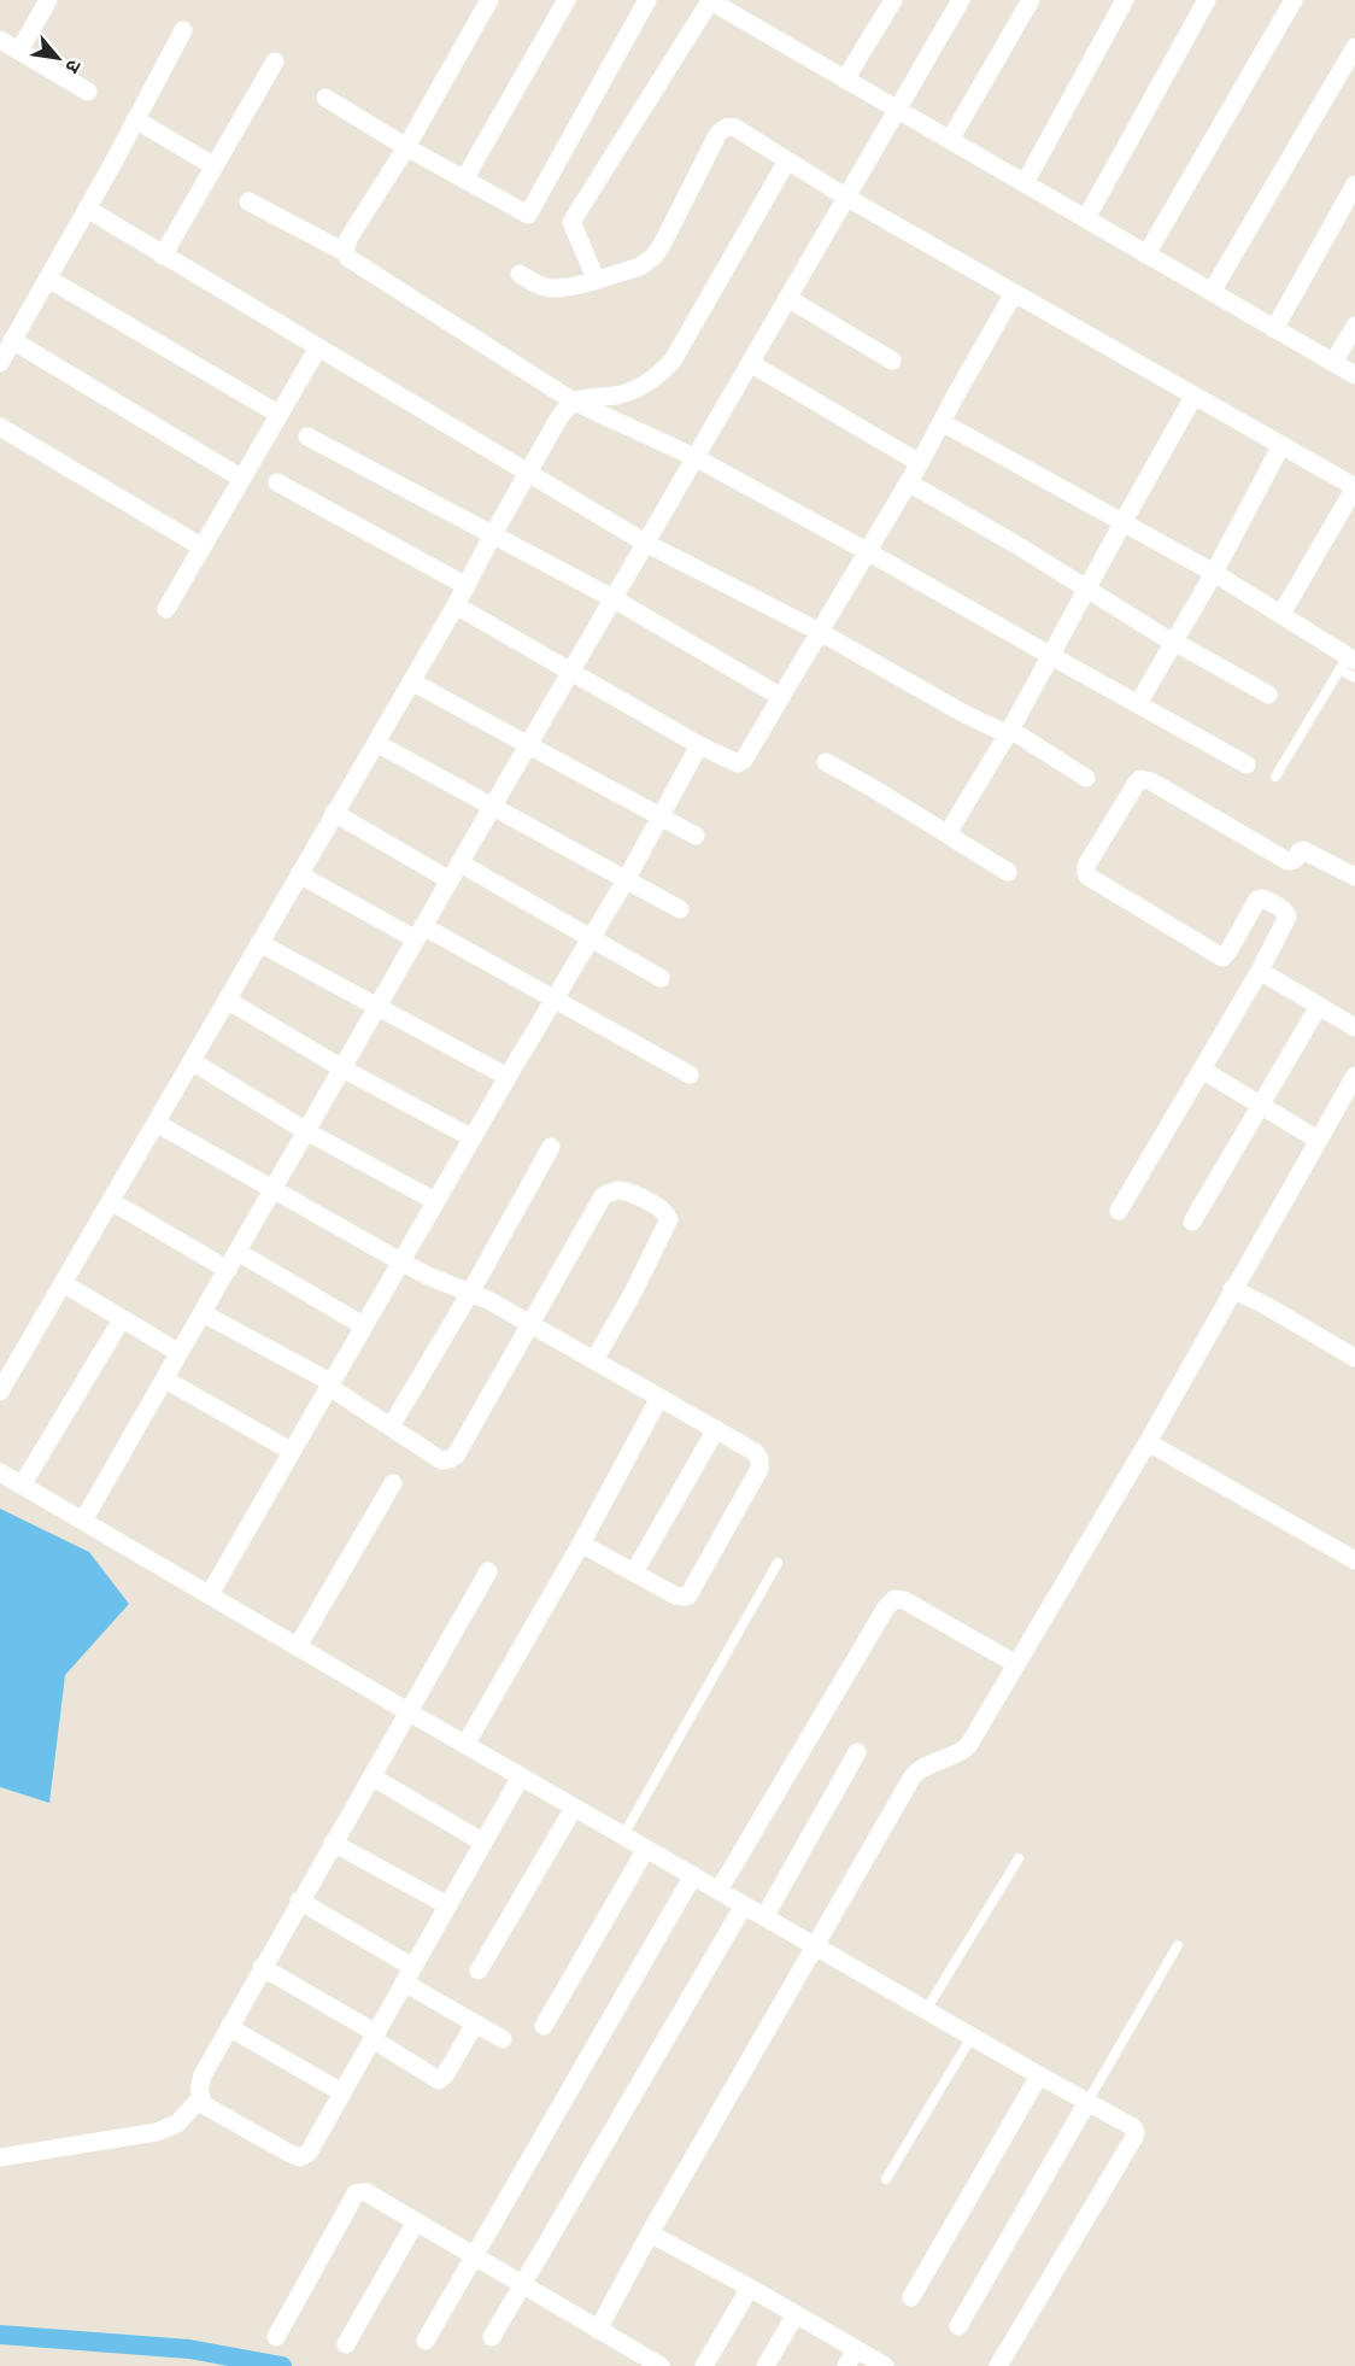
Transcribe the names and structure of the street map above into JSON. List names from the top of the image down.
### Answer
{
  "north": "bottom right"
}
